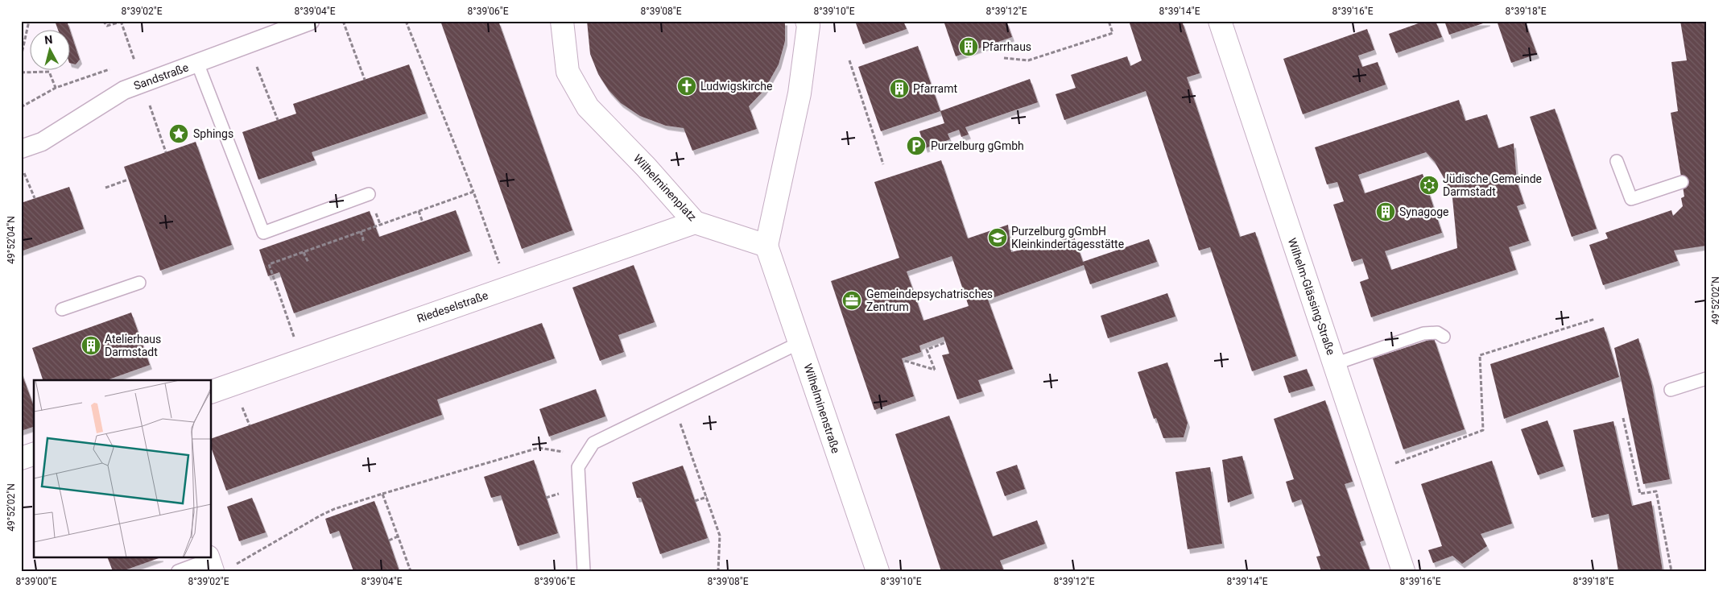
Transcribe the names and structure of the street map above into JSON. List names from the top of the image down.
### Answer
{
  "streets": {
    "street": [
      "Sandstraße",
      "Wilhelminenplatz",
      "Wilhelm-Glässing-Straße",
      "Riedeselstraße",
      "Wilhelminenstraße"
    ]
  },
  "crossings": [
    ["Wilhelminenplatz", "Riedeselstraße"],
    ["Wilhelminenplatz", "Wilhelminenstraße"]
  ],
  "places": {
    "building": [
      "Pfarrhaus",
      "Pfarramt",
      "Synagoge",
      "Atelierhaus Darmstadt"
    ],
    "church": ["Ludwigskirche"],
    "place": ["Sphings"],
    "parking": ["Purzelburg gGmbh"],
    "synagogue": ["Jüdische Gemeinde Darmstadt"],
    "school or university": ["Purzelburg gGmbH Kleinkindertagesstätte"],
    "office": ["Gemeindepsychatrisches Zentrum"]
  },
  "north": "top",
  "coordinates": [
    "8°39'02\"E",
    "8°39'04\"E",
    "8°39'06\"E",
    "8°39'08\"E",
    "8°39'10\"E",
    "8°39'12\"E",
    "8°39'14\"E",
    "8°39'16\"E",
    "8°39'18\"E",
    "49°52'04\"N",
    "49°52'02\"N",
    "8°39'00\"E"
  ]
}
